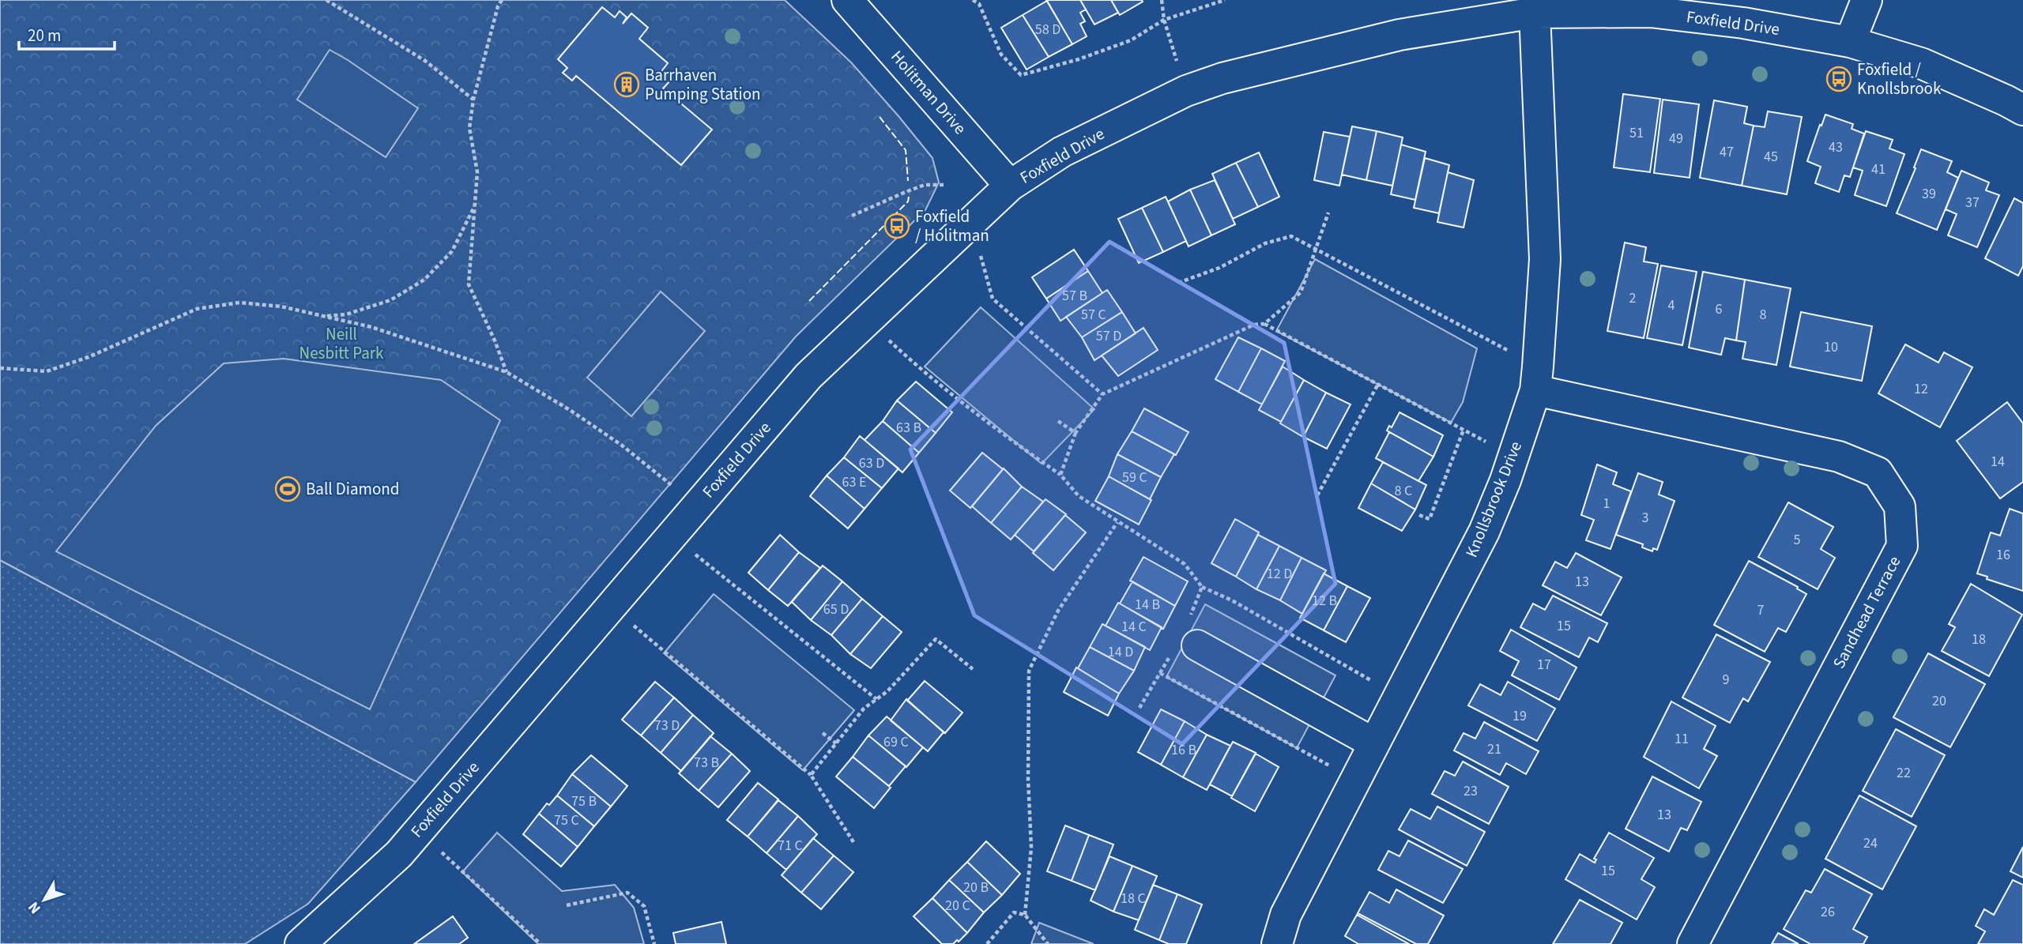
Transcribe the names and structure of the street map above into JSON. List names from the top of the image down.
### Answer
{
  "streets": {
    "street": [
      "Foxfield Drive",
      "Holitman Drive",
      "Knollsbrook Drive",
      "Sandhead Terrace"
    ]
  },
  "crossings": [
    ["Foxfield Drive", "Holitman Drive"],
    ["Foxfield Drive", "Knollsbrook Drive"],
    ["Knollsbrook Drive", "Sandhead Terrace"]
  ],
  "parks": ["Neill Nesbitt Park"],
  "places": {
    "bus stop": ["Foxfield / Knollsbrook", "Foxfield / Holitman"],
    "building": ["Barrhaven Pumping Station"],
    "sports": ["Ball Diamond"]
  },
  "house_numbers": [
    "58 D",
    "51",
    "49",
    "43",
    "47",
    "45",
    "41",
    "39",
    "37",
    "57 B",
    "2",
    "4",
    "6",
    "57 C",
    "8",
    "57 D",
    "10",
    "12",
    "63 B",
    "14",
    "63 D",
    "59 C",
    "63 E",
    "8 C",
    "1",
    "3",
    "5",
    "16",
    "12 D",
    "13",
    "12 B",
    "14 B",
    "65 D",
    "7",
    "15",
    "14 C",
    "18",
    "14 D",
    "17",
    "9",
    "20",
    "19",
    "73 D",
    "11",
    "69 C",
    "21",
    "16 B",
    "73 B",
    "22",
    "23",
    "75 B",
    "13",
    "75 C",
    "24",
    "71 C",
    "15",
    "20 B",
    "18 C",
    "20 C",
    "26"
  ],
  "scale_bar": "20 m",
  "north": "bottom left"
}
